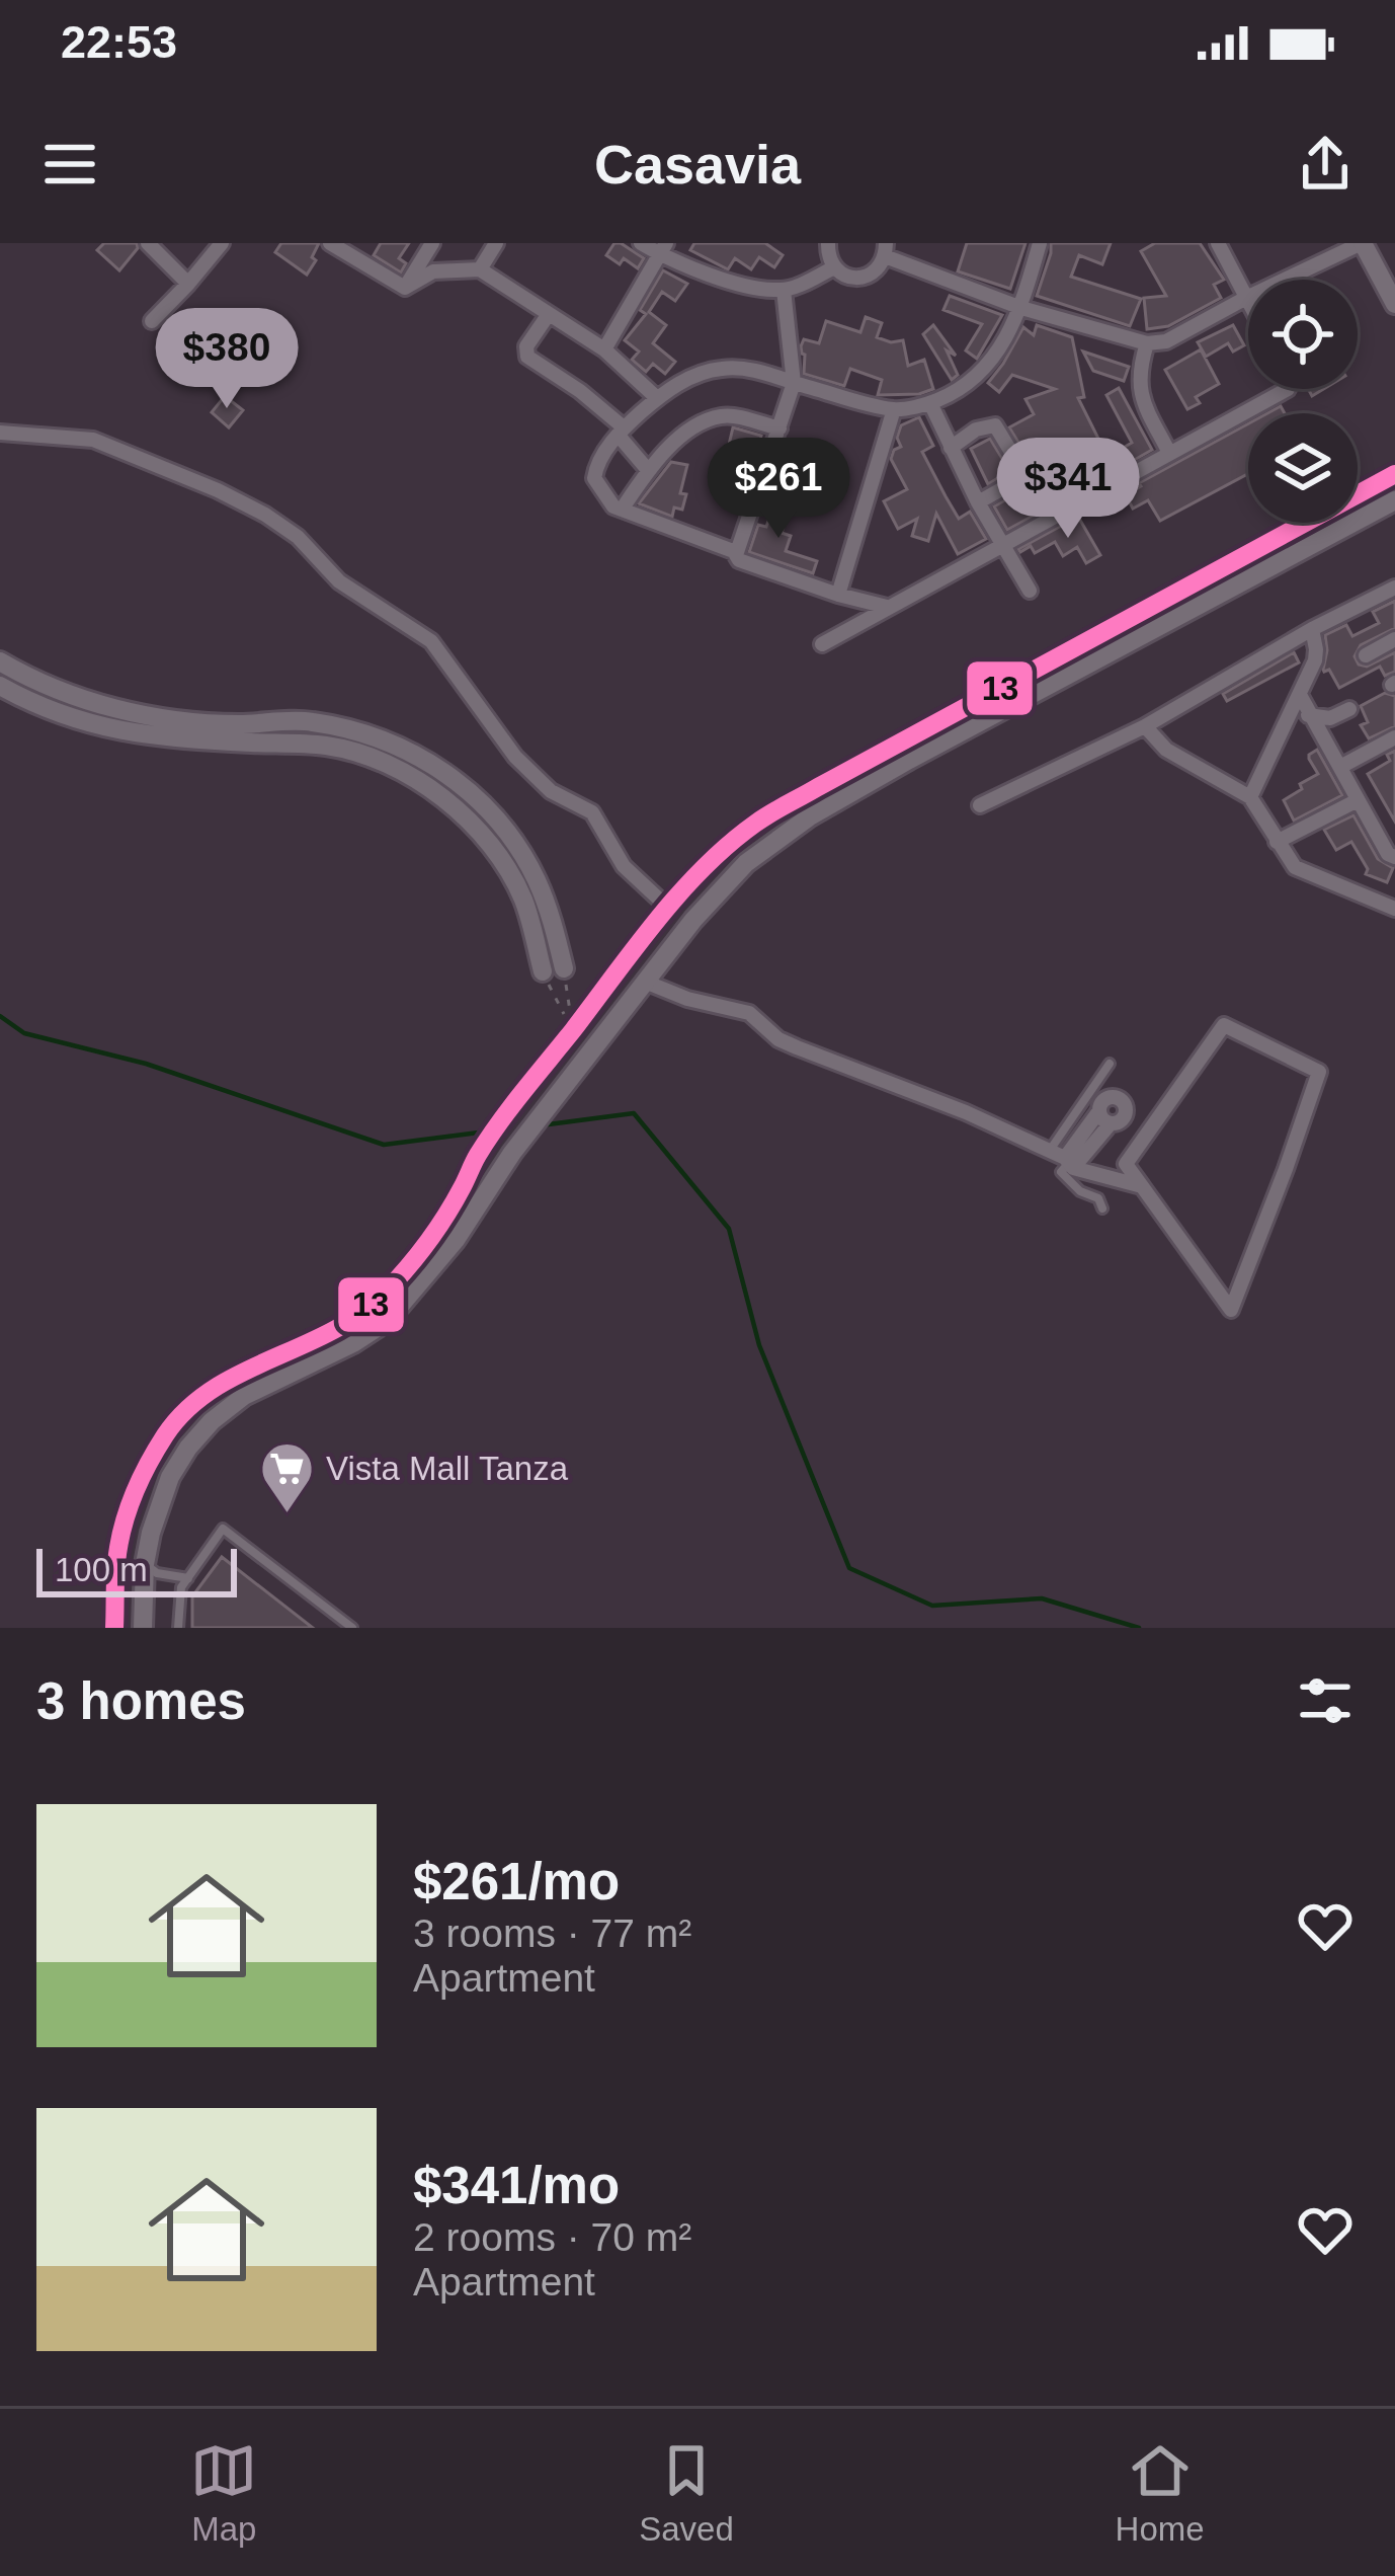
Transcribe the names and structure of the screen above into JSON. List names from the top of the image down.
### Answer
{
  "places": {
    "supermarket": ["Vista Mall Tanza"]
  },
  "lines": ["transit line 13"],
  "scale_bar": "100 m",
  "page": {
    "status": "22:53",
    "header": "Casavia",
    "price": ["$380", "$261", "$341"],
    "scale": "100 m",
    "heading": "3 homes",
    "list": [
      {
        "name": "$261/mo",
        "note": "3 rooms · 77 m² · Apartment"
      },
      {
        "name": "$341/mo",
        "note": "2 rooms · 70 m² · Apartment"
      }
    ],
    "tabs": ["Map", "Saved", "Home"]
  }
}
